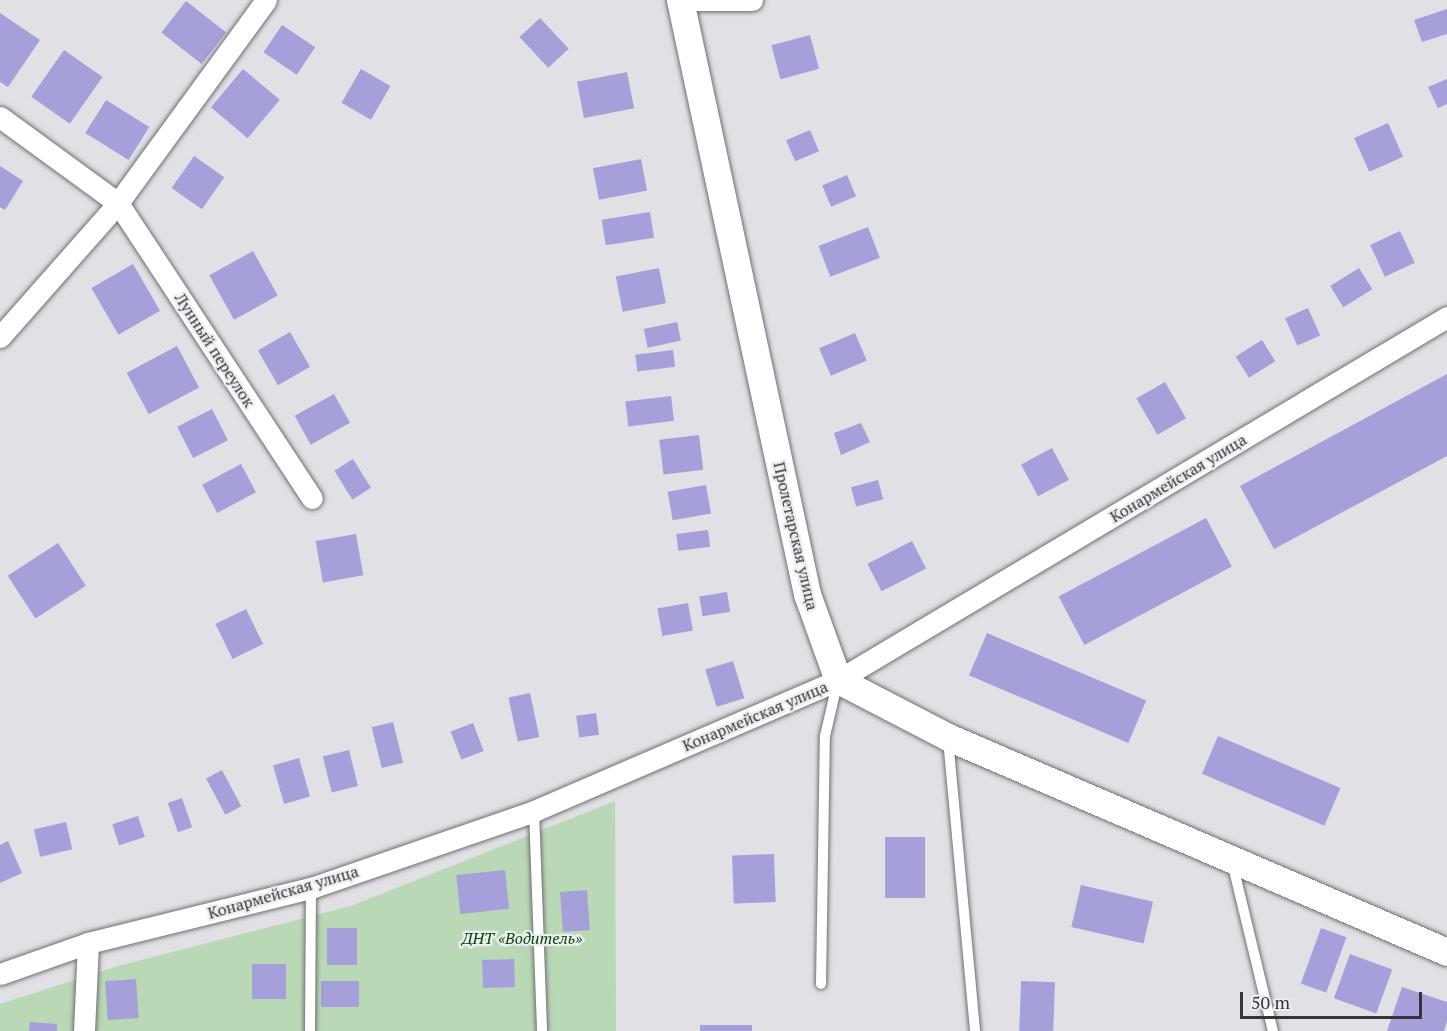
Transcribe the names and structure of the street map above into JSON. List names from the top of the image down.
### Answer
{
  "streets": {
    "street": ["Лунный переулок", "Конармейская улица", "Пролетарская улица"]
  },
  "crossings": [
    ["Конармейская улица", "Пролетарская улица"]
  ],
  "parks": ["ДНТ «Водитель»"],
  "scale_bar": "50 m"
}
